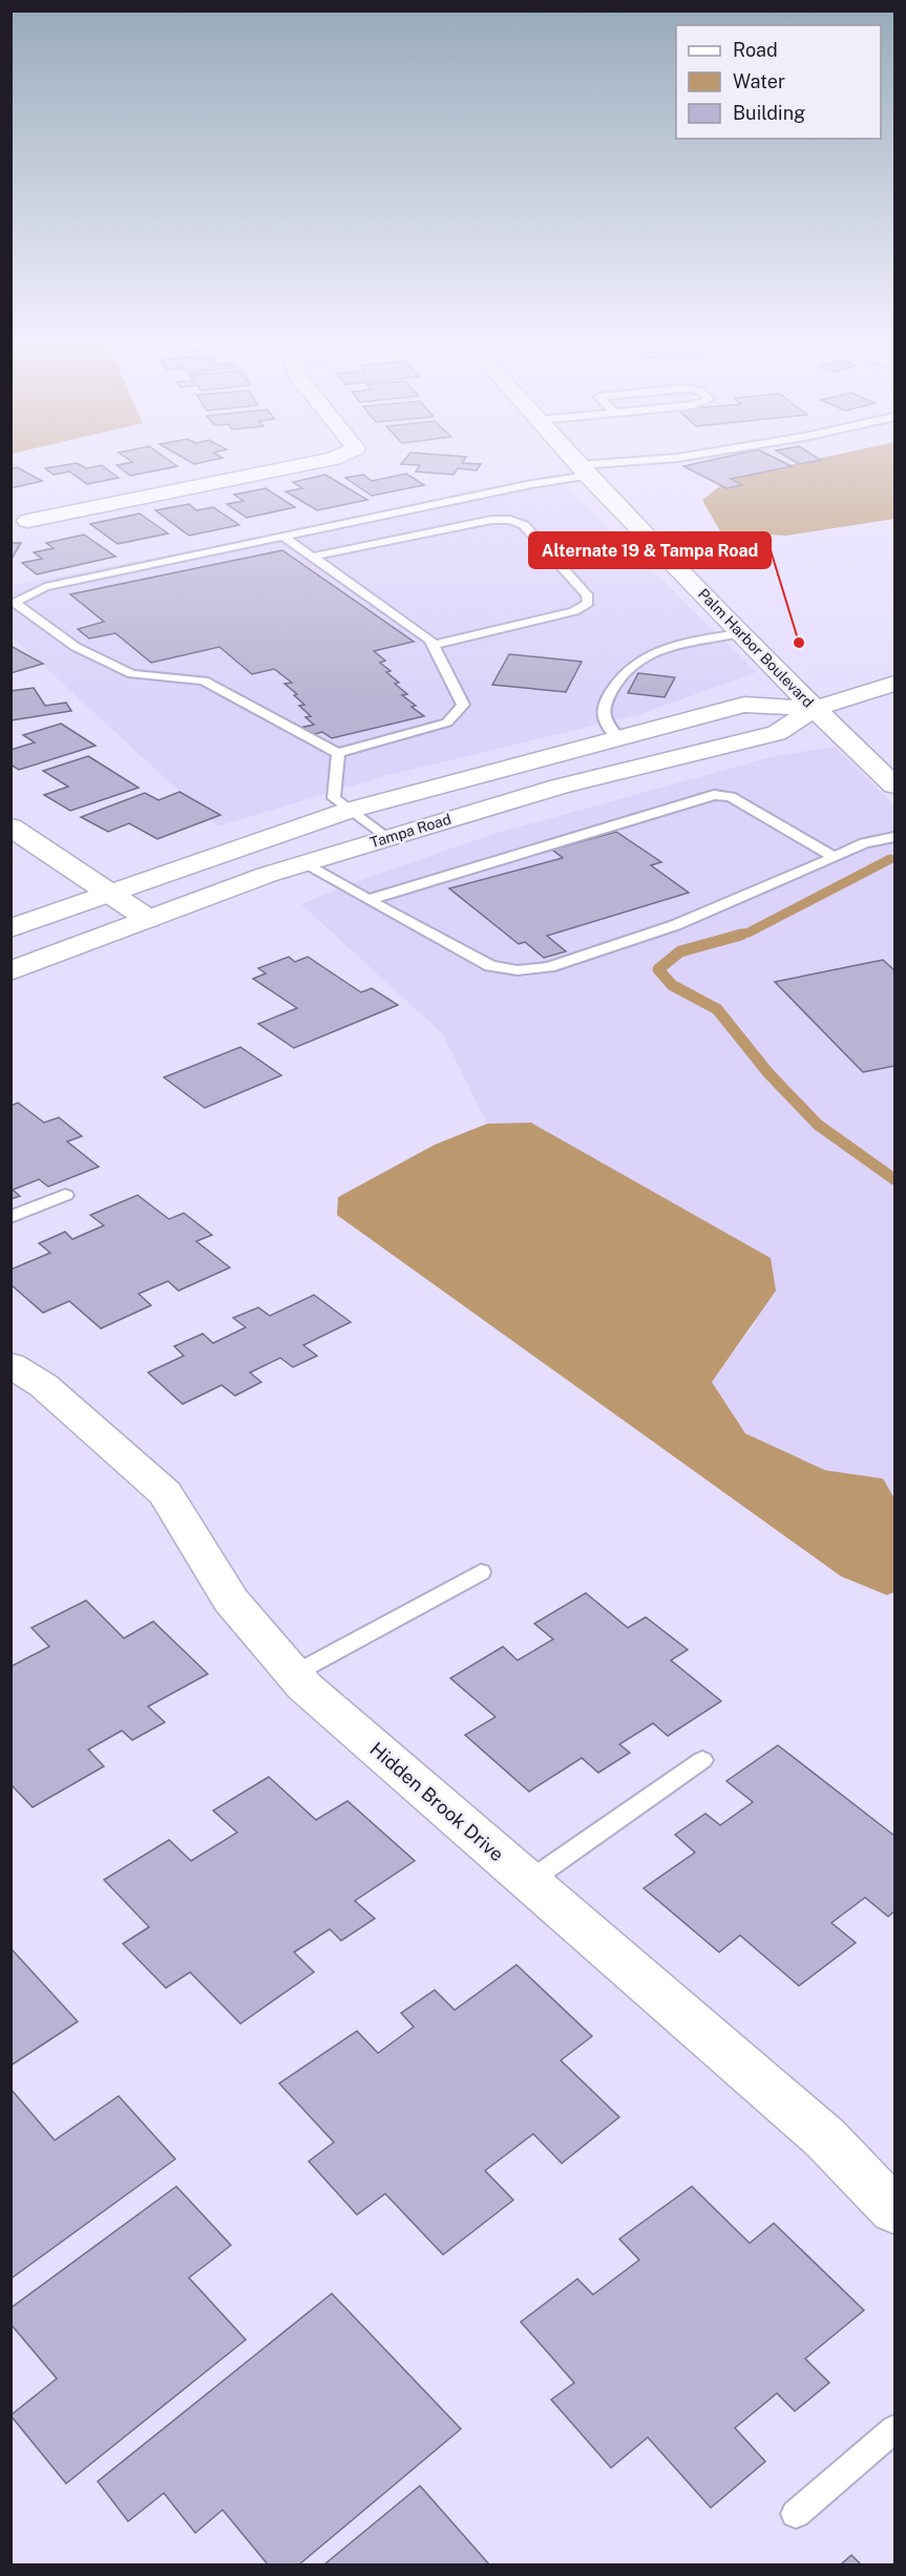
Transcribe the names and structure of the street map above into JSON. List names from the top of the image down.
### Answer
{
  "streets": {
    "main road": ["Palm Harbor Boulevard", "Tampa Road", "Hidden Brook Drive"]
  },
  "crossings": [
    ["Palm Harbor Boulevard", "Tampa Road"]
  ],
  "places": ["Alternate 19 & Tampa Road"],
  "legend": ["Road", "Water", "Building"]
}
